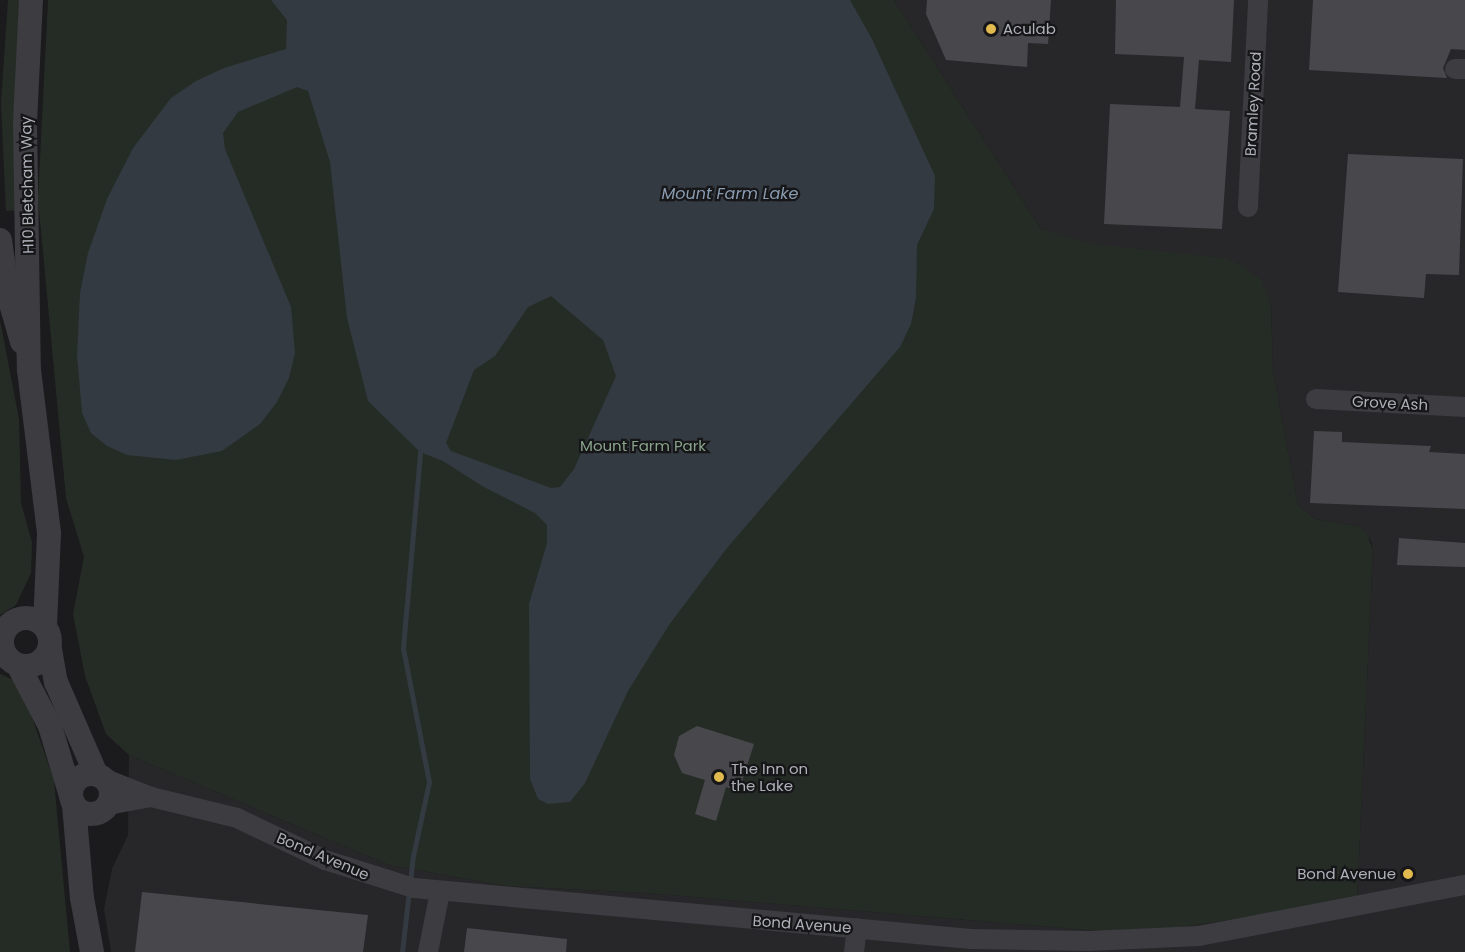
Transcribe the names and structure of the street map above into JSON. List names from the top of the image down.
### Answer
{
  "streets": {
    "street": [
      "Bramley Road",
      "H10 Bletcham Way",
      "Grove Ash",
      "Bond Avenue"
    ]
  },
  "crossings": [
    ["H10 Bletcham Way", "Bond Avenue"]
  ],
  "water": ["Mount Farm Lake"],
  "parks": ["Mount Farm Park"],
  "places": ["Aculab", "The Inn on the Lake", "Bond Avenue"]
}
